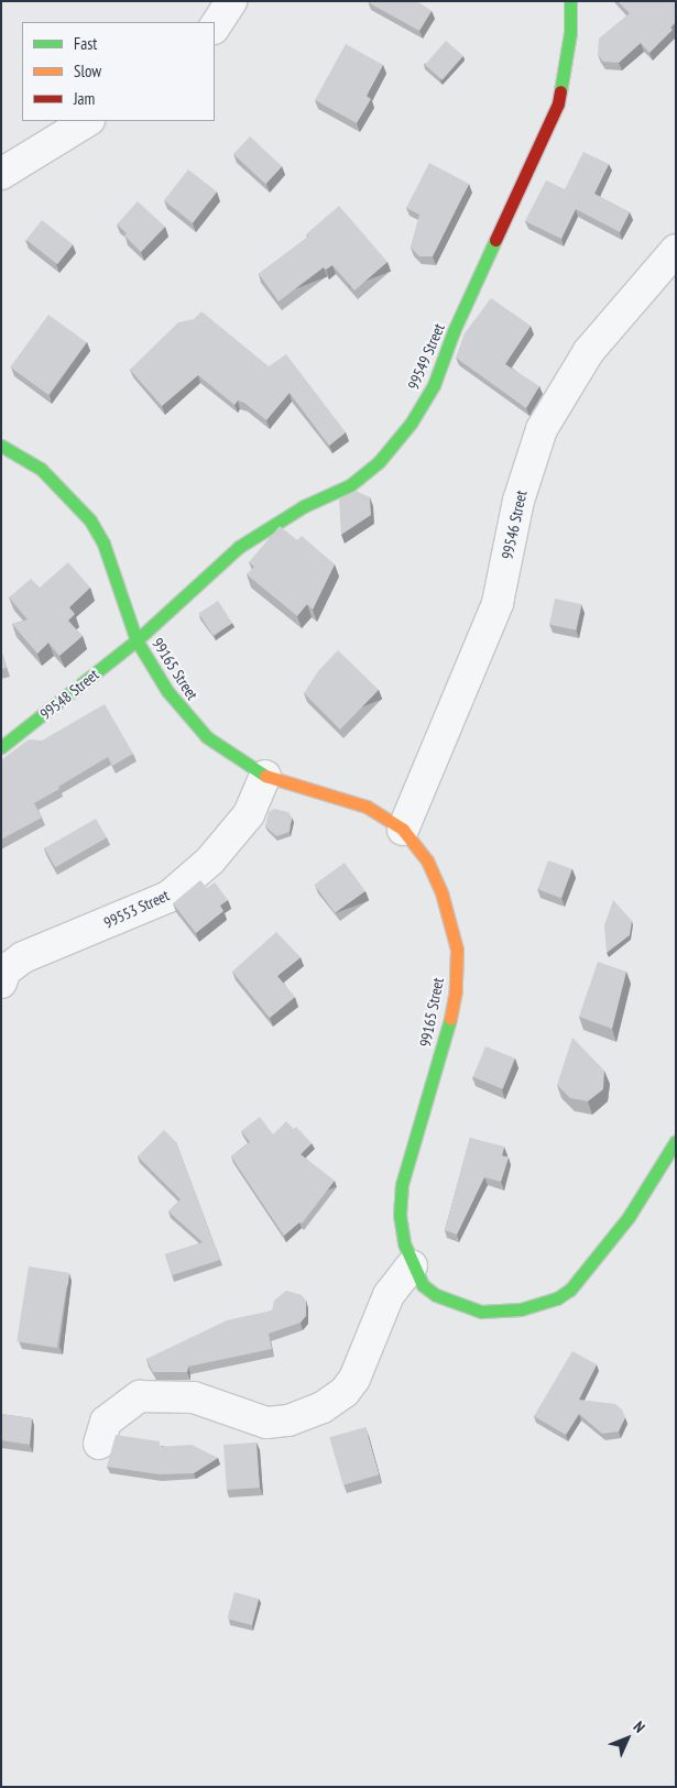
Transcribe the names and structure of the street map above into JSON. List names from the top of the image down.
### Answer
{
  "streets": {
    "street": [
      "99549 Street",
      "99546 Street",
      "99165 Street",
      "99548 Street",
      "99553 Street"
    ]
  },
  "crossings": [
    ["99549 Street", "99165 Street"],
    ["99549 Street", "99548 Street"],
    ["99546 Street", "99165 Street"],
    ["99165 Street", "99548 Street"],
    ["99165 Street", "99553 Street"]
  ],
  "legend": ["Fast", "Slow", "Jam"],
  "north": "top right"
}
